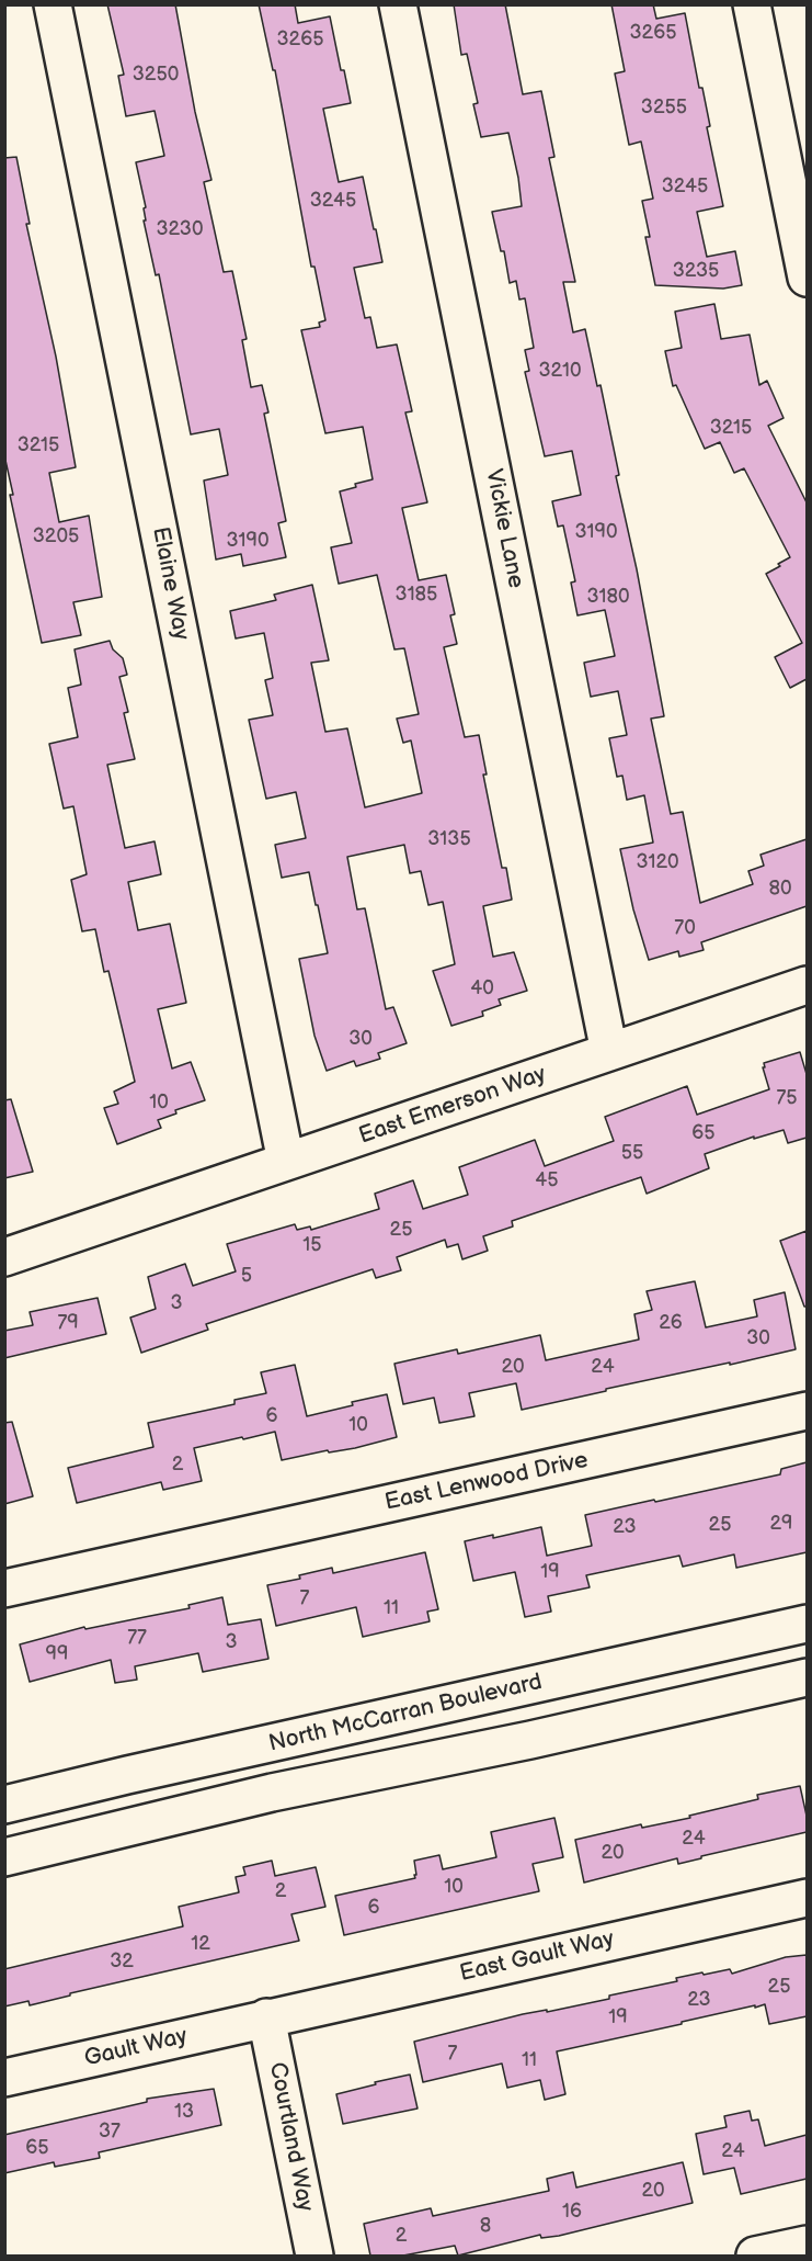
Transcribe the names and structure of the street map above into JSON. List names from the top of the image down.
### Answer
{
  "streets": {
    "street": [
      "Vickie Lane",
      "Elaine Way",
      "East Emerson Way",
      "East Lenwood Drive",
      "North McCarran Boulevard",
      "East Gault Way",
      "Gault Way",
      "Courtland Way"
    ]
  },
  "crossings": [
    ["Vickie Lane", "East Emerson Way"],
    ["Elaine Way", "East Emerson Way"],
    ["East Gault Way", "Gault Way"],
    ["East Gault Way", "Courtland Way"],
    ["Gault Way", "Courtland Way"]
  ],
  "house_numbers": [
    "3265",
    "3265",
    "3250",
    "3255",
    "3245",
    "3245",
    "3230",
    "3235",
    "3210",
    "3215",
    "3215",
    "3190",
    "3205",
    "3190",
    "3185",
    "3180",
    "3135",
    "3120",
    "80",
    "70",
    "40",
    "30",
    "75",
    "10",
    "65",
    "55",
    "45",
    "25",
    "15",
    "5",
    "3",
    "79",
    "26",
    "30",
    "20",
    "24",
    "6",
    "10",
    "2",
    "29",
    "25",
    "23",
    "19",
    "7",
    "11",
    "77",
    "3",
    "99",
    "24",
    "20",
    "10",
    "2",
    "6",
    "12",
    "32",
    "25",
    "23",
    "19",
    "7",
    "11",
    "13",
    "37",
    "65",
    "24",
    "20",
    "16",
    "8",
    "2"
  ]
}
